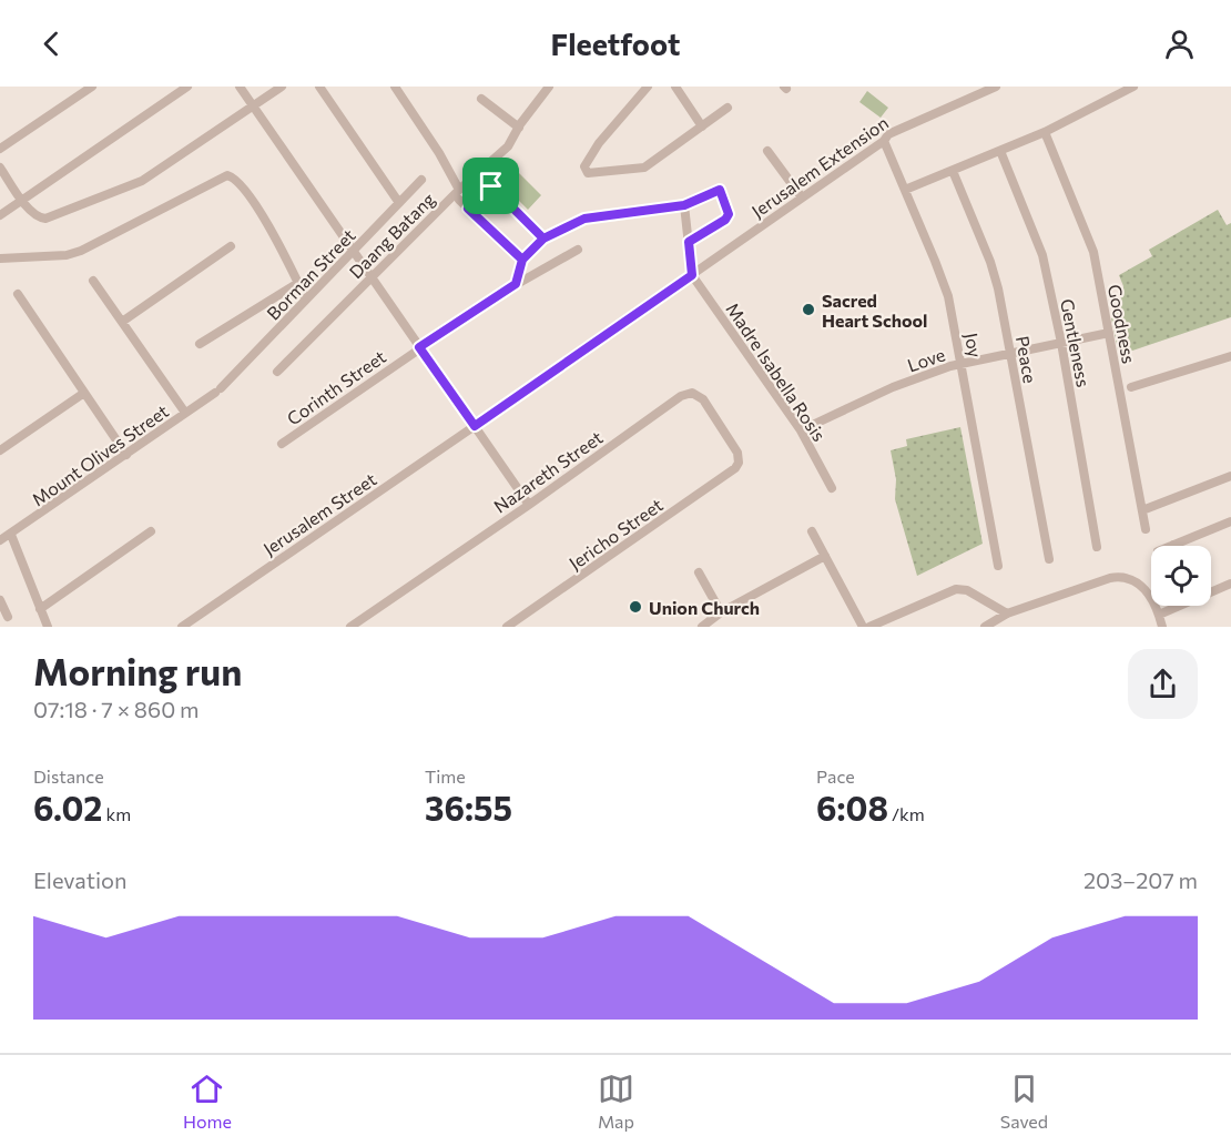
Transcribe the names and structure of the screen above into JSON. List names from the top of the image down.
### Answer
{
  "streets": {
    "street": [
      "Jerusalem Extension",
      "Daang Batang",
      "Borman Street",
      "Goodness",
      "Gentleness",
      "Joy",
      "Love",
      "Peace",
      "Madre Isabella Rosis",
      "Corinth Street",
      "Mount Olives Street",
      "Nazareth Street",
      "Jerusalem Street",
      "Jericho Street"
    ]
  },
  "crossings": [
    ["Jerusalem Extension", "Joy"],
    ["Jerusalem Extension", "Madre Isabella Rosis"],
    ["Jerusalem Extension", "Jerusalem Street"],
    ["Borman Street", "Mount Olives Street"],
    ["Goodness", "Love"],
    ["Gentleness", "Love"],
    ["Joy", "Love"],
    ["Love", "Peace"],
    ["Love", "Madre Isabella Rosis"],
    ["Nazareth Street", "Jericho Street"]
  ],
  "places": ["Sacred Heart School", "Union Church"],
  "page": {
    "header": "Fleetfoot",
    "heading": ["Morning run", "07:18 · 7 × 860 m"],
    "stats": [
      ["Distance", "6.02 km"],
      ["Time", "36:55"],
      ["Pace", "6:08 /km"]
    ],
    "chart": ["Elevation", "203–207 m"],
    "tabs": ["Home", "Map", "Saved"]
  }
}
